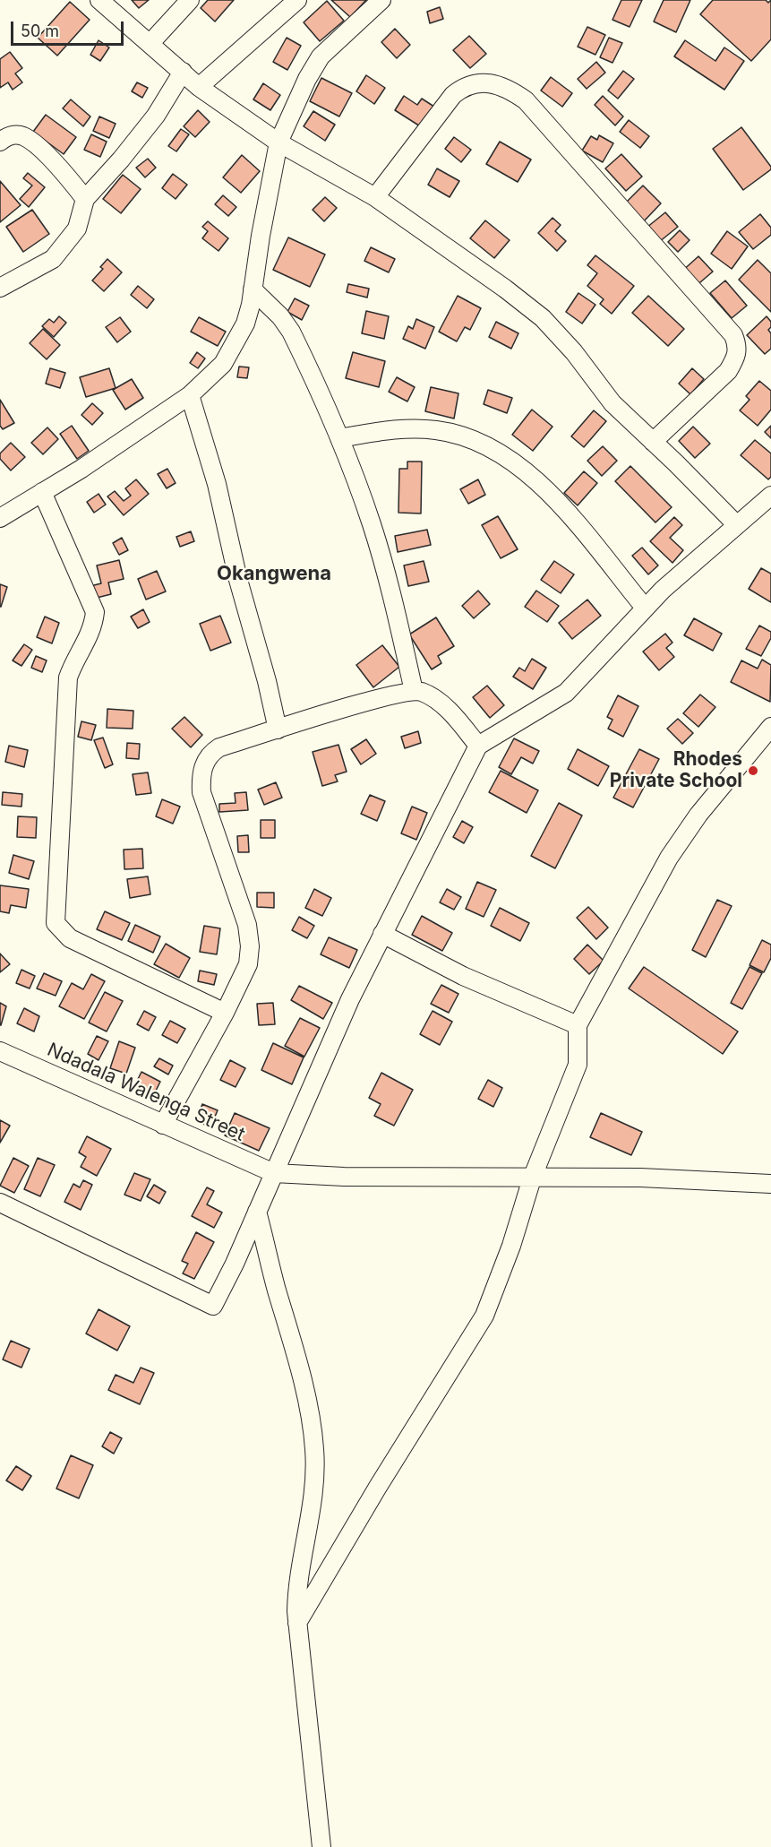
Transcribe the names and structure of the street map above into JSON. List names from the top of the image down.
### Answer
{
  "streets": {
    "street": ["Ndadala Walenga Street"]
  },
  "districts": ["Okangwena"],
  "places": ["Rhodes Private School"],
  "scale_bar": "50 m"
}
